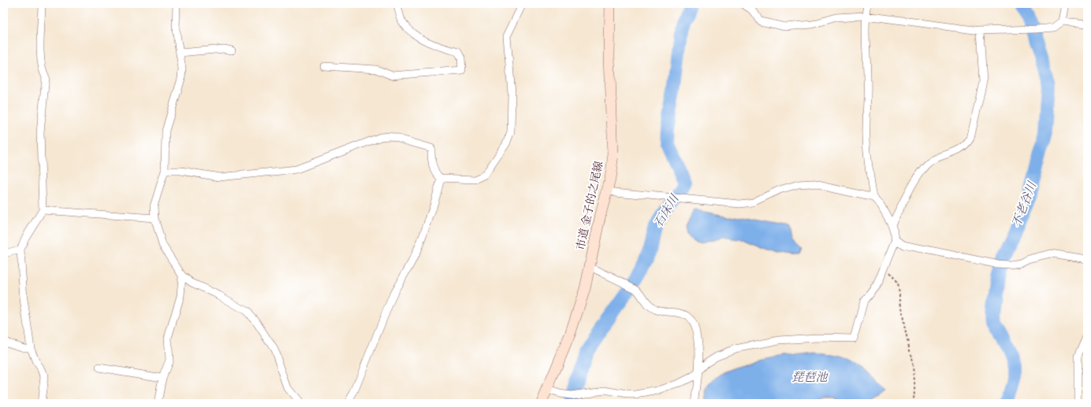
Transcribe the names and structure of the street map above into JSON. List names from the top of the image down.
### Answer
{
  "streets": {
    "street": ["市道 金子的之尾線"]
  },
  "water": ["不老谷川", "石床川", "琵琶池"]
}
